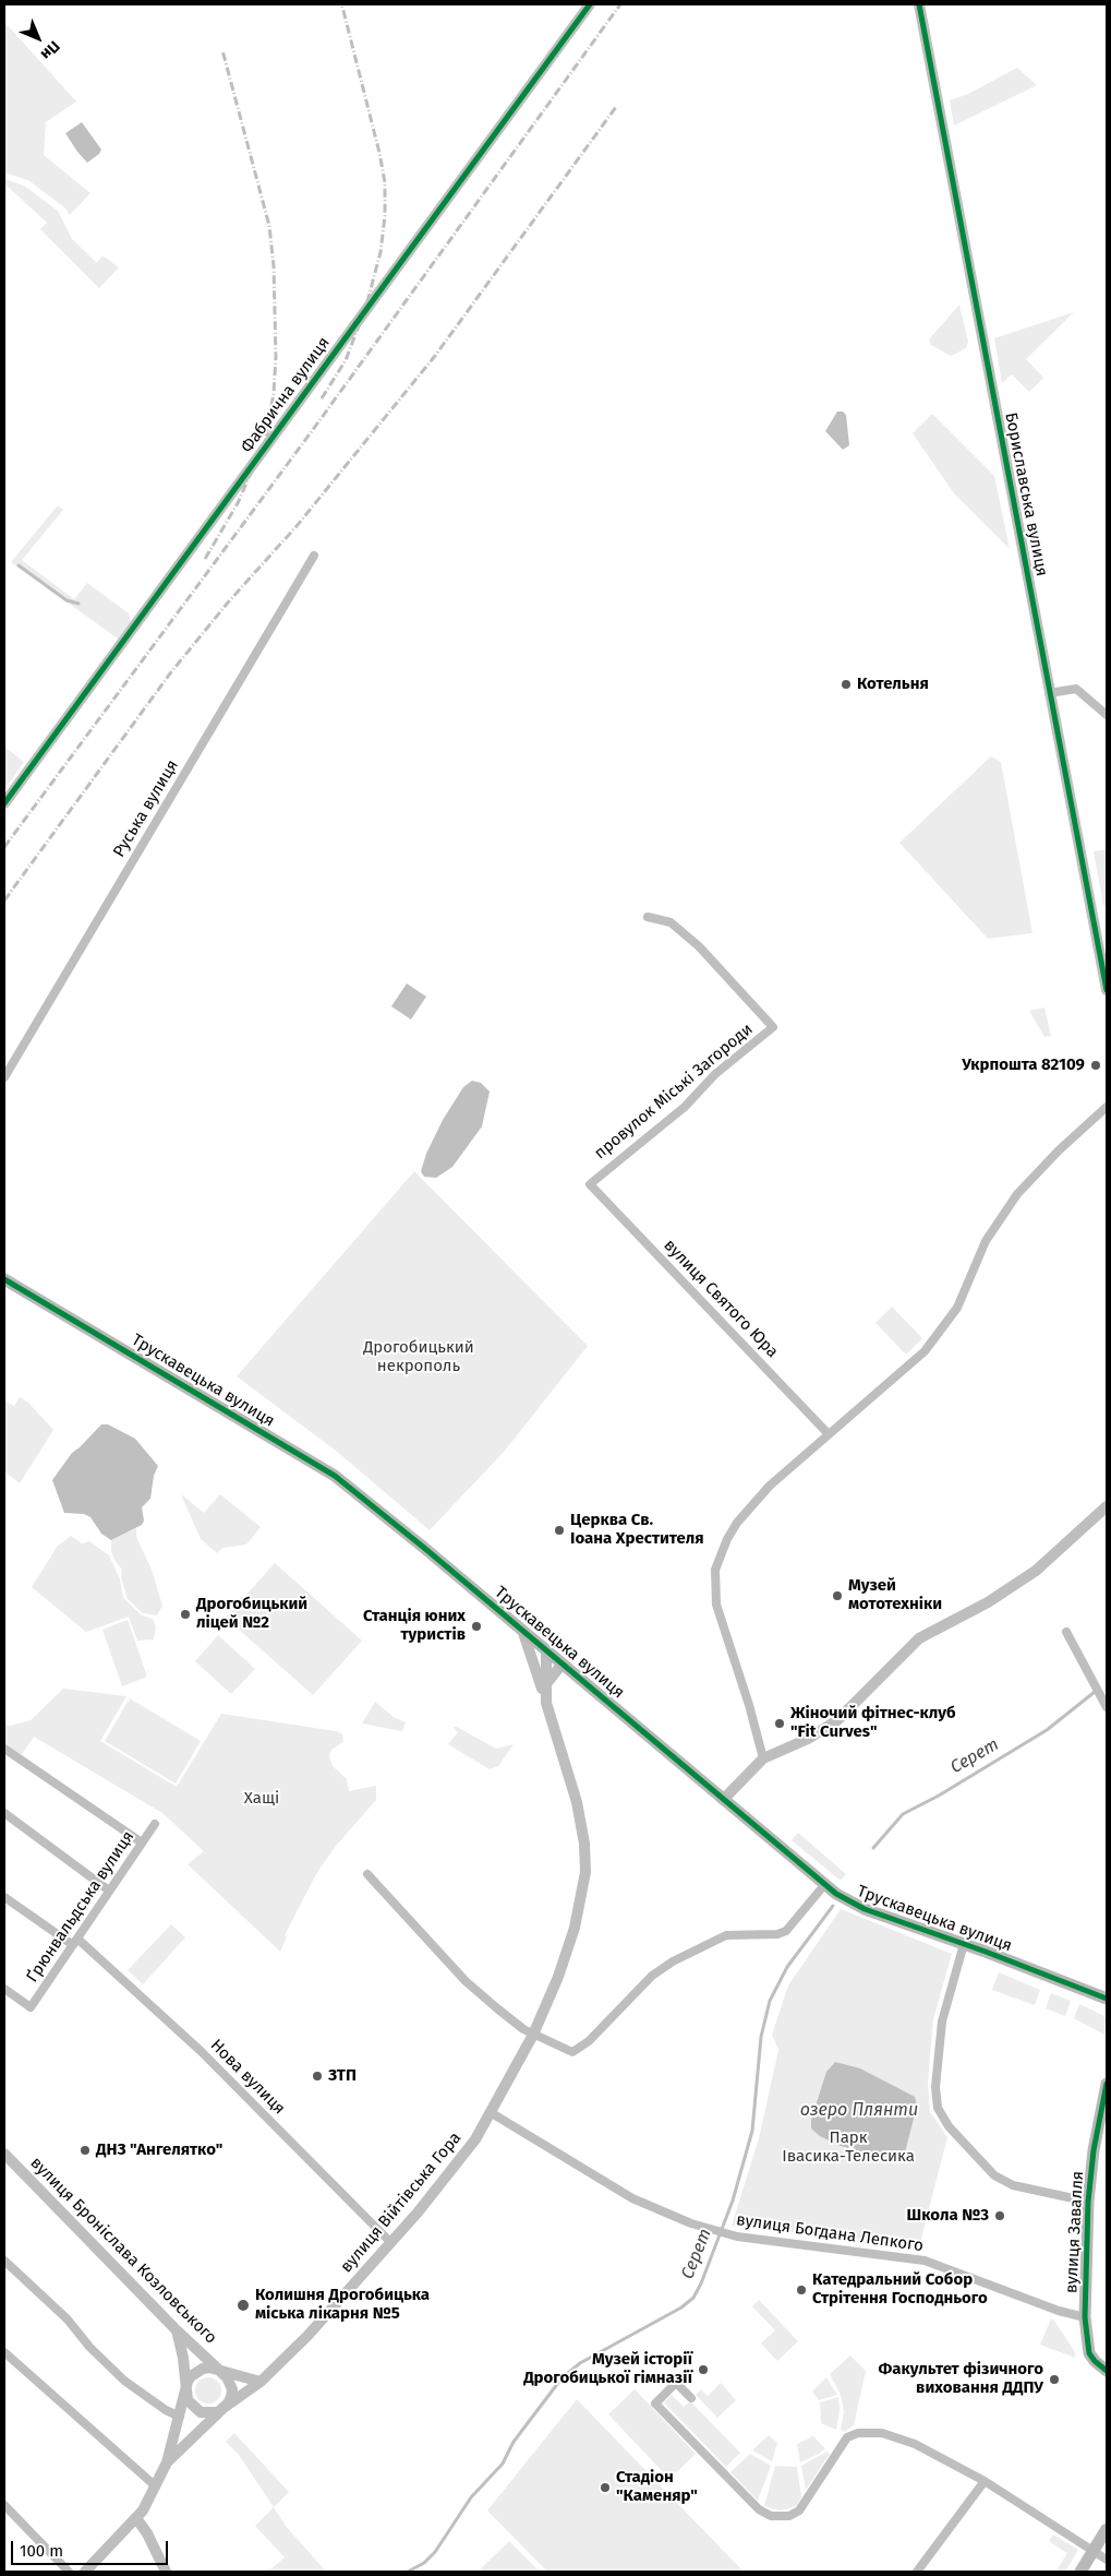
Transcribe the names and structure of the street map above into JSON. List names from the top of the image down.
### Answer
{
  "streets": {
    "main road": ["Трускавецька вулиця", "вулиця Завалля"],
    "street": [
      "Фабрична вулиця",
      "Бориславська вулиця",
      "Руська вулиця",
      "провулок Міські Загороди",
      "вулиця Святого Юра",
      "Ґрюнвальдська вулиця",
      "Нова вулиця",
      "вулиця Війтівська Гора",
      "вулиця Богдана Лепкого",
      "вулиця Броніслава Козловського"
    ]
  },
  "crossings": [
    ["провулок Міські Загороди", "вулиця Святого Юра"],
    ["Трускавецька вулиця", "вулиця Війтівська Гора"],
    ["Ґрюнвальдська вулиця", "Нова вулиця"],
    ["Нова вулиця", "вулиця Війтівська Гора"],
    ["вулиця Війтівська Гора", "вулиця Богдана Лепкого"],
    ["вулиця Війтівська Гора", "вулиця Броніслава Козловського"],
    ["вулиця Завалля", "вулиця Богдана Лепкого"]
  ],
  "water": ["Серет", "озеро Плянти"],
  "parks": ["Дрогобицький некрополь", "Хащі", "Парк Івасика-Телесика"],
  "places": [
    "Котельня",
    "Укрпошта 82109",
    "Церква Св. Іоана Хрестителя",
    "Музей мототехніки",
    "Дрогобицький ліцей №2",
    "Станція юних туристів",
    "Жіночий фітнес-клуб \"Fit Curves\"",
    "ЗТП",
    "ДНЗ \"Ангелятко\"",
    "Школа №3",
    "Катедральний Собор Стрітення Господнього",
    "Колишня Дрогобицька міська лікарня №5",
    "Музей історії Дрогобицької гімназії",
    "Факультет фізичного виховання ДДПУ",
    "Стадіон \"Каменяр\""
  ],
  "scale_bar": "100 m",
  "north": "bottom right"
}
